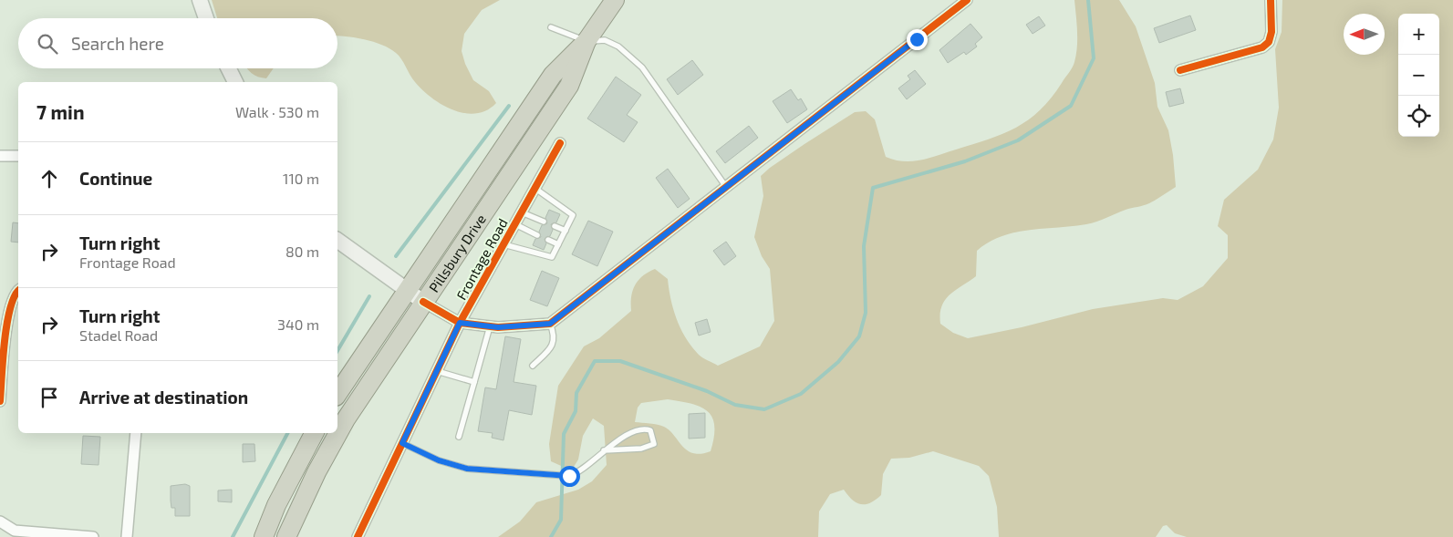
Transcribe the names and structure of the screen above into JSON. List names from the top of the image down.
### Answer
{
  "streets": {
    "highway": ["Pillsbury Drive"],
    "street": ["Frontage Road"]
  },
  "north": "left",
  "page": {
    "map_buttons": ["+", "−"],
    "search": "Search here",
    "heading": ["7 min", "Walk · 530 m"],
    "list": [
      ["Continue", "110 m"],
      ["Turn right", "Frontage Road", "80 m"],
      ["Turn right", "Stadel Road", "340 m"],
      "Arrive at destination"
    ]
  }
}
